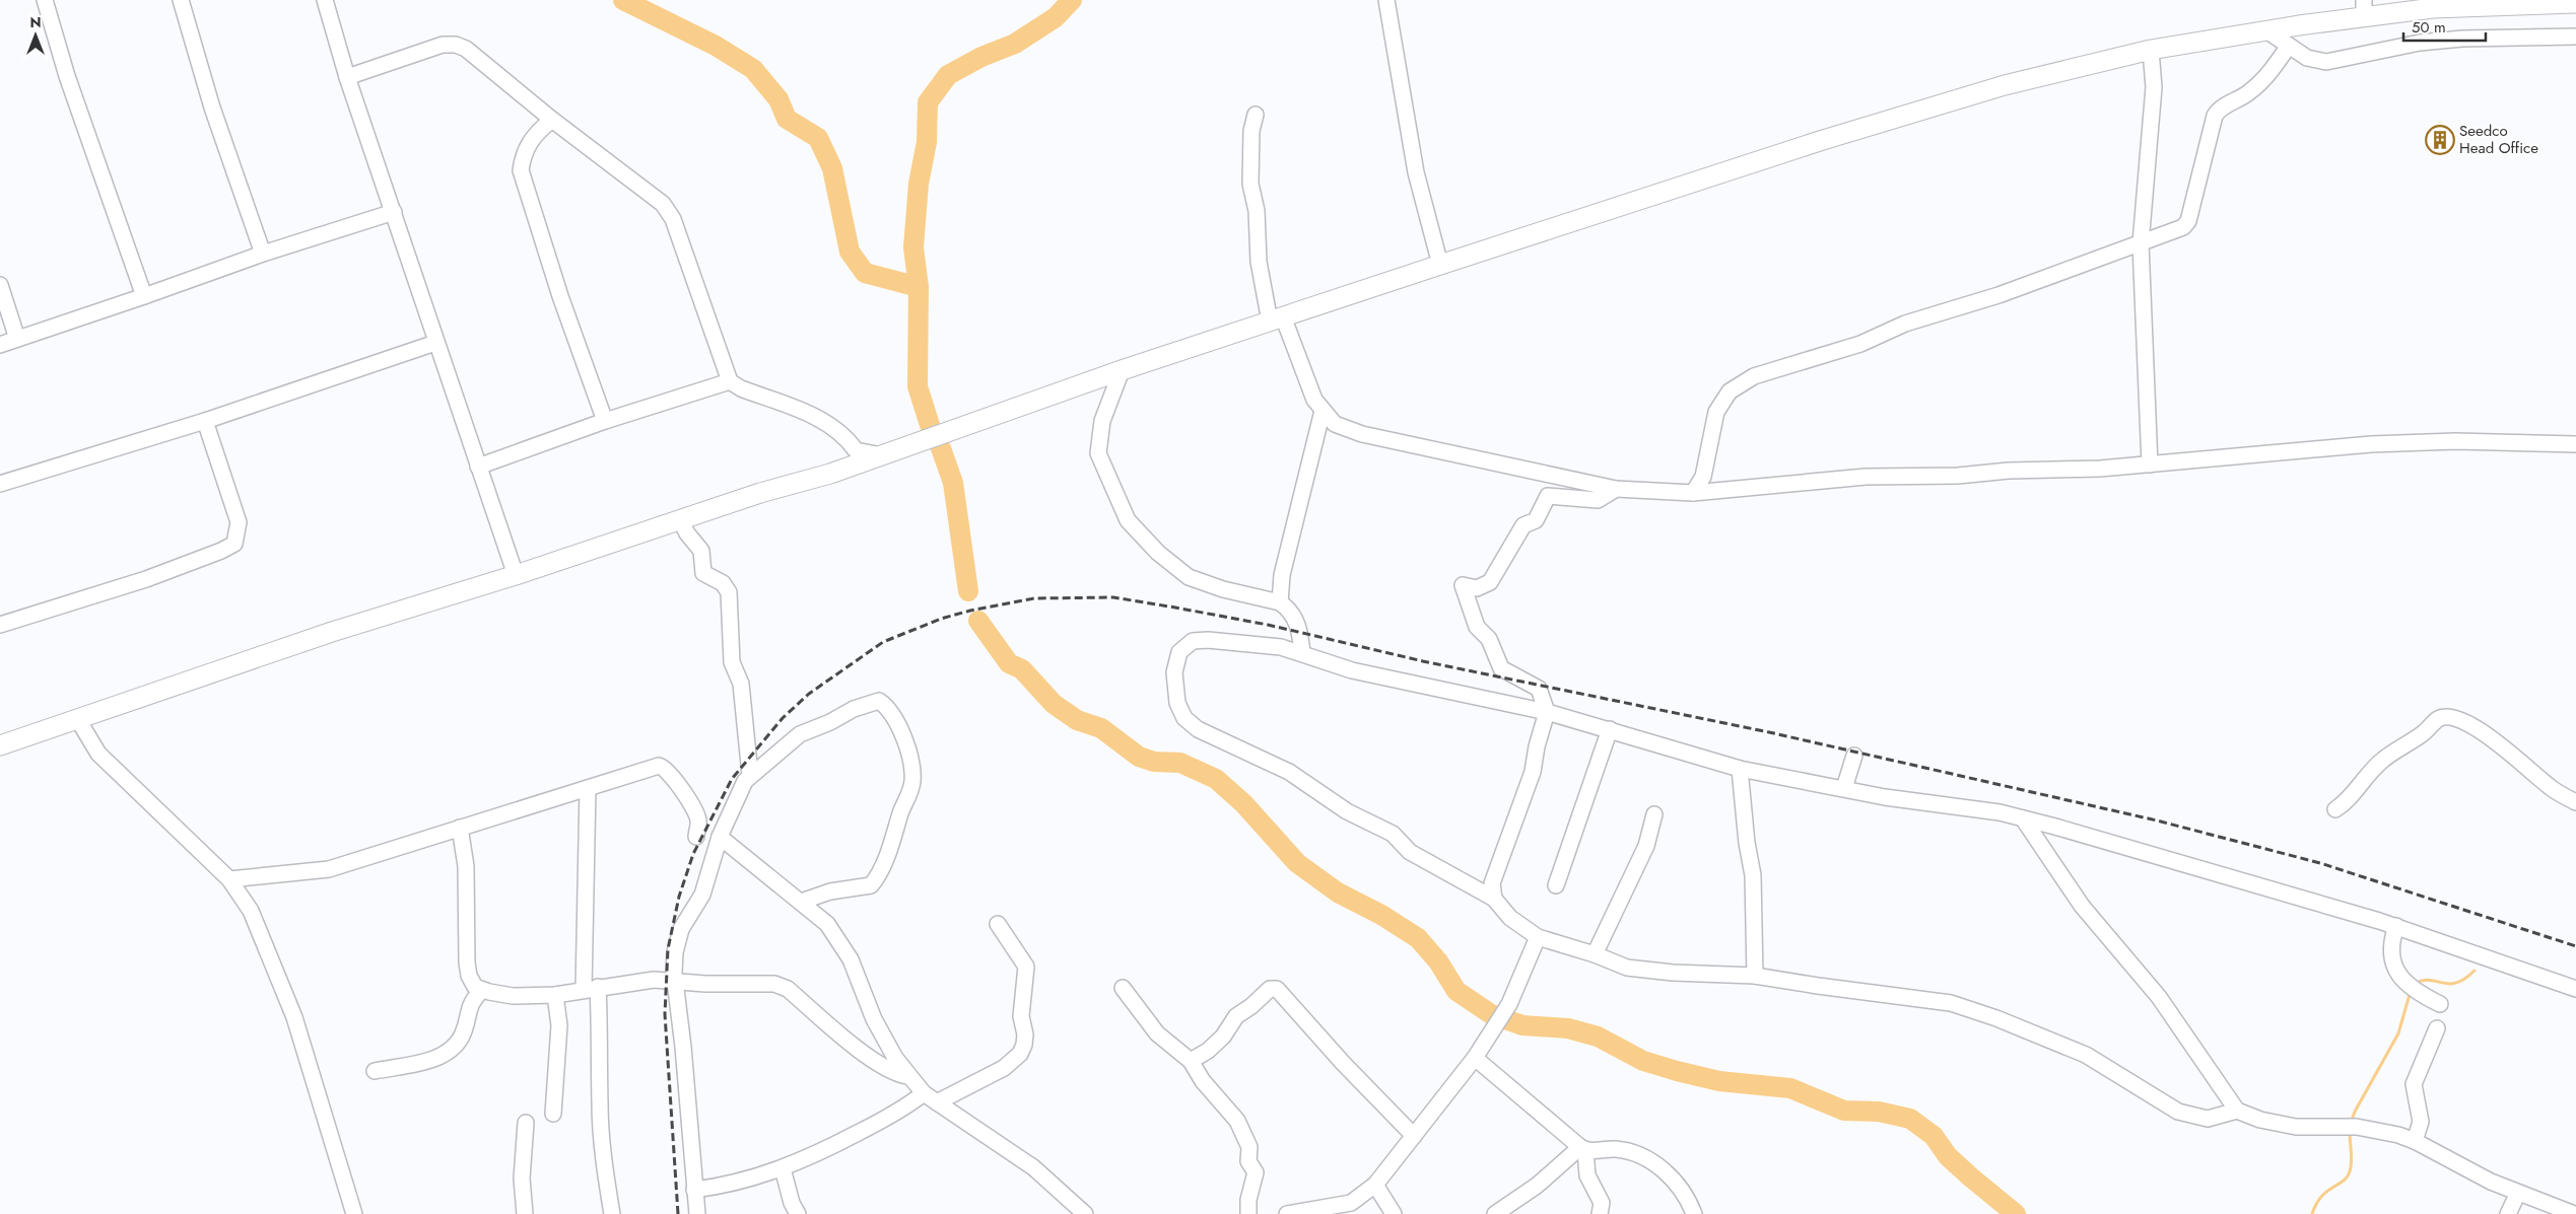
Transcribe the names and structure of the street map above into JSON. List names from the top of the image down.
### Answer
{
  "places": {
    "building": ["Seedco Head Office"]
  },
  "scale_bar": "50 m",
  "north": "top"
}
